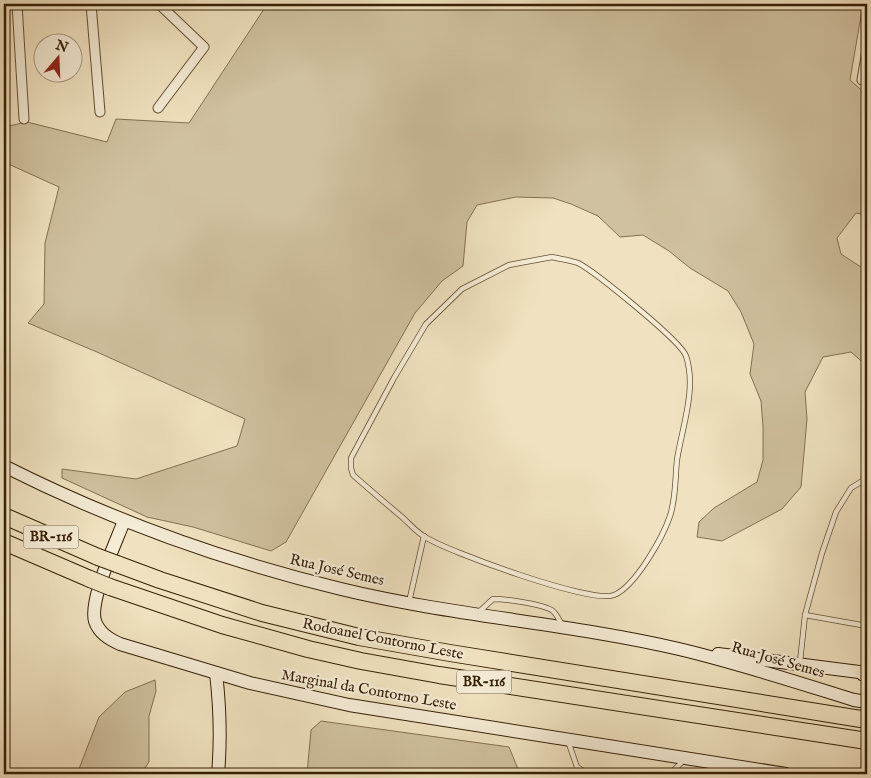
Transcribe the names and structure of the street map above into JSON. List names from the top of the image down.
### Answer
{
  "streets": {
    "highway": ["BR-116", "Rodoanel Contorno Leste"],
    "main road": ["Rua José Semes", "Marginal da Contorno Leste"]
  },
  "crossings": [
    ["Rua José Semes", "Marginal da Contorno Leste"]
  ],
  "north": "top"
}
